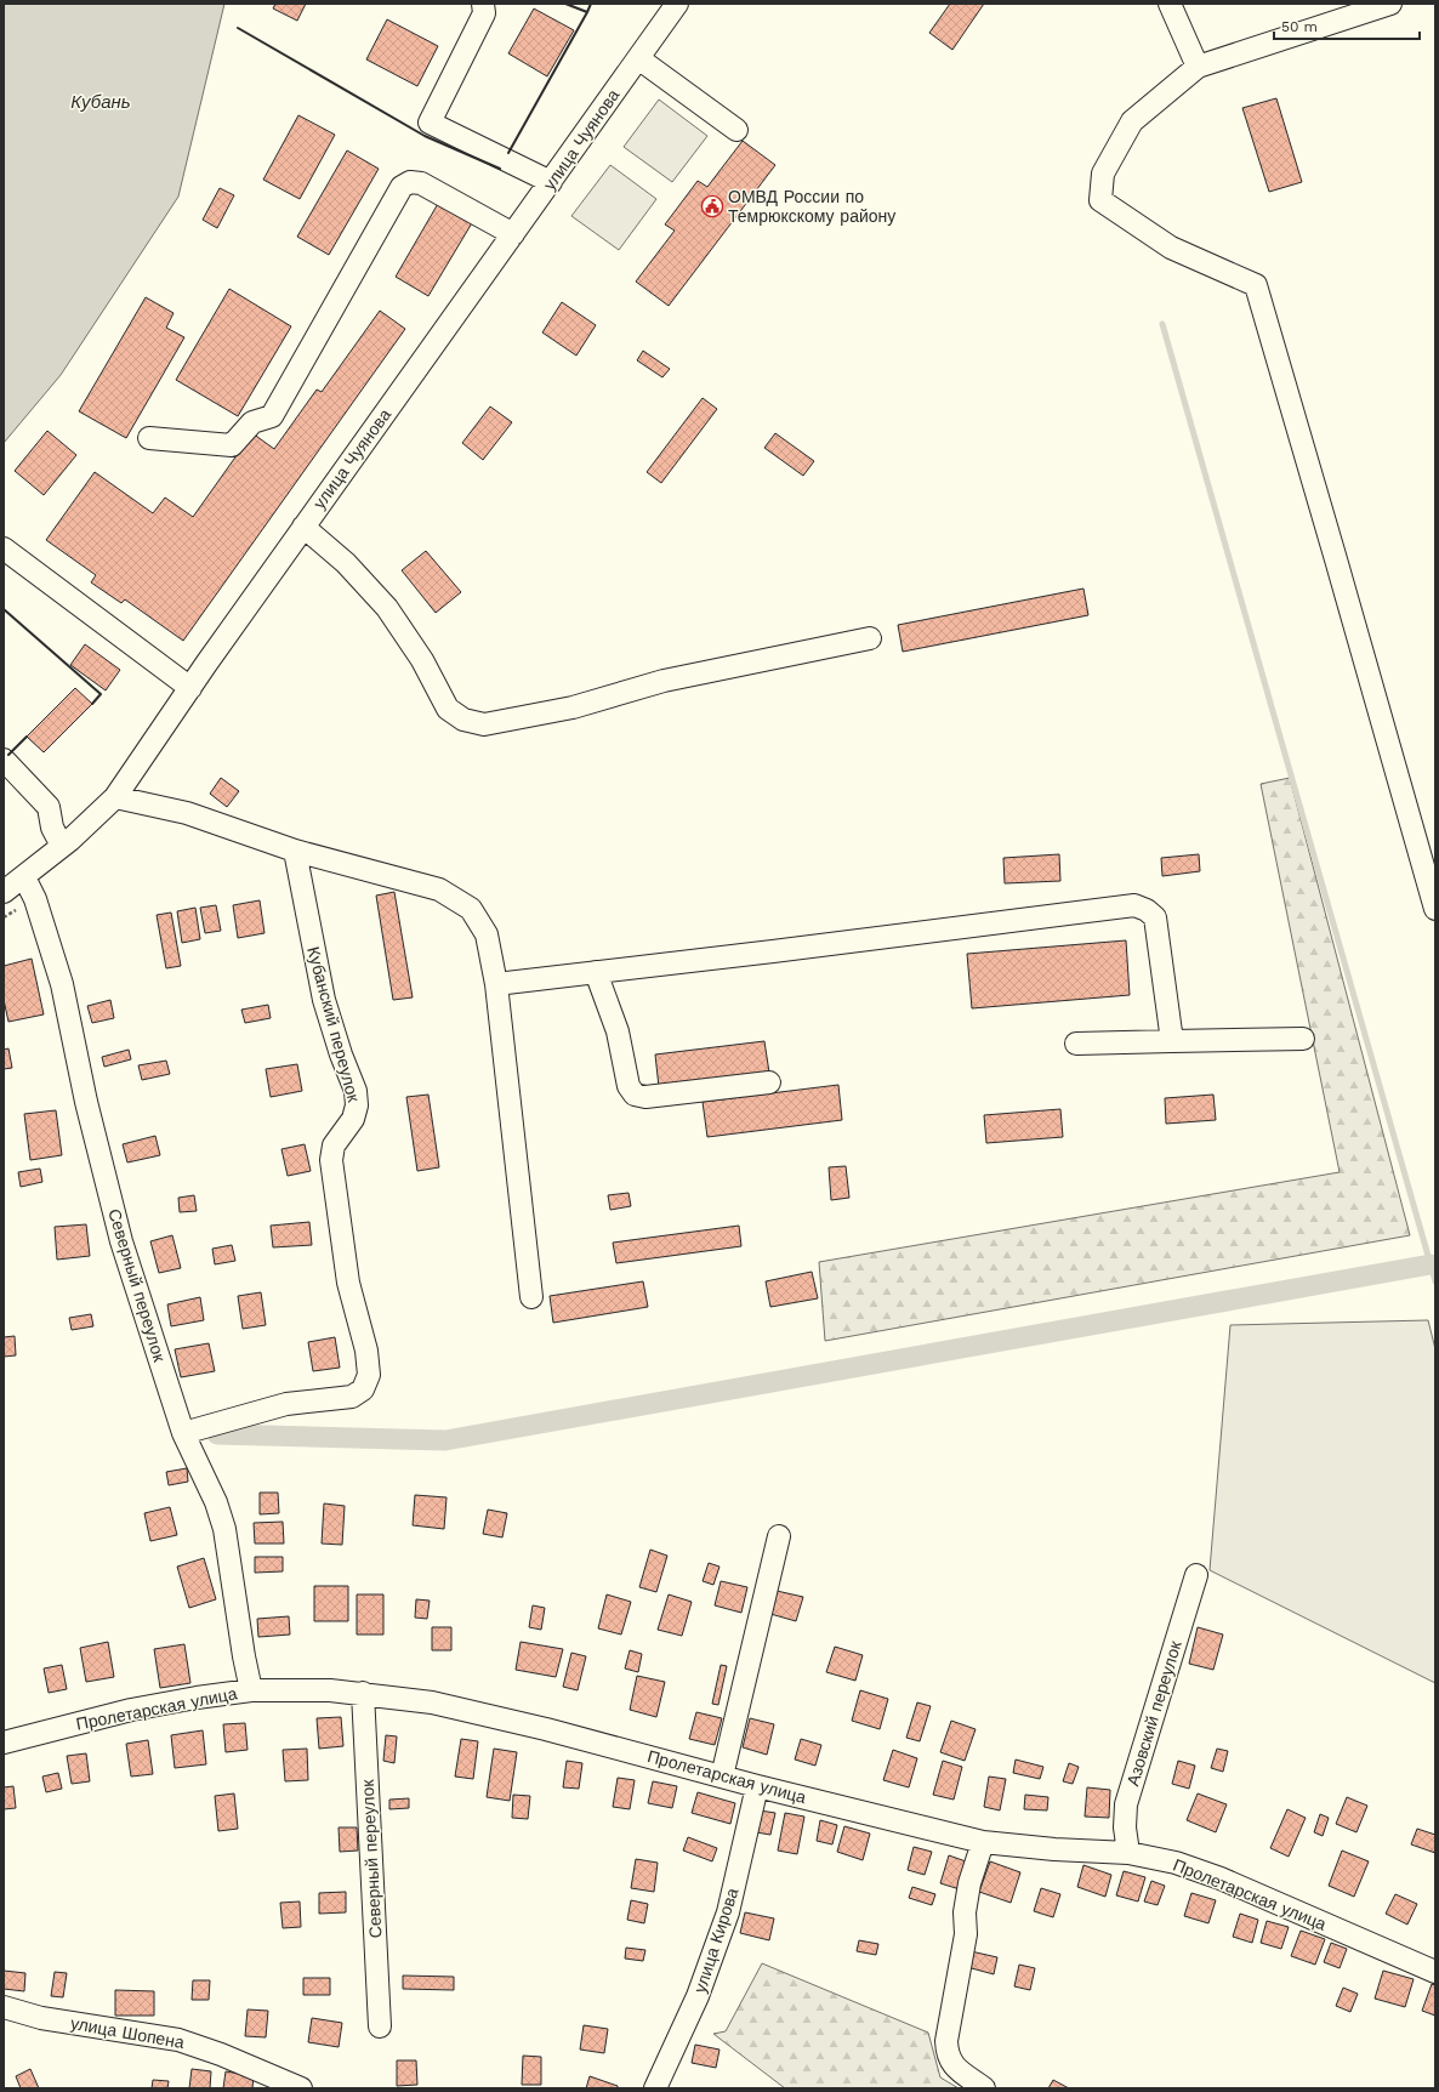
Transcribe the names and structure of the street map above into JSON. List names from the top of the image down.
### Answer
{
  "streets": {
    "street": [
      "улица Чуянова",
      "Кубанский переулок",
      "Северный переулок",
      "Пролетарская улица",
      "Азовский переулок",
      "улица Кирова",
      "улица Шопена"
    ]
  },
  "crossings": [
    ["улица Чуянова", "Северный переулок"],
    ["Кубанский переулок", "Северный переулок"],
    ["Северный переулок", "Пролетарская улица"],
    ["Пролетарская улица", "Азовский переулок"],
    ["Пролетарская улица", "улица Кирова"]
  ],
  "water": ["Кубань"],
  "places": {
    "public building": ["ОМВД России по Темрюкскому району"]
  },
  "scale_bar": "50 m"
}
